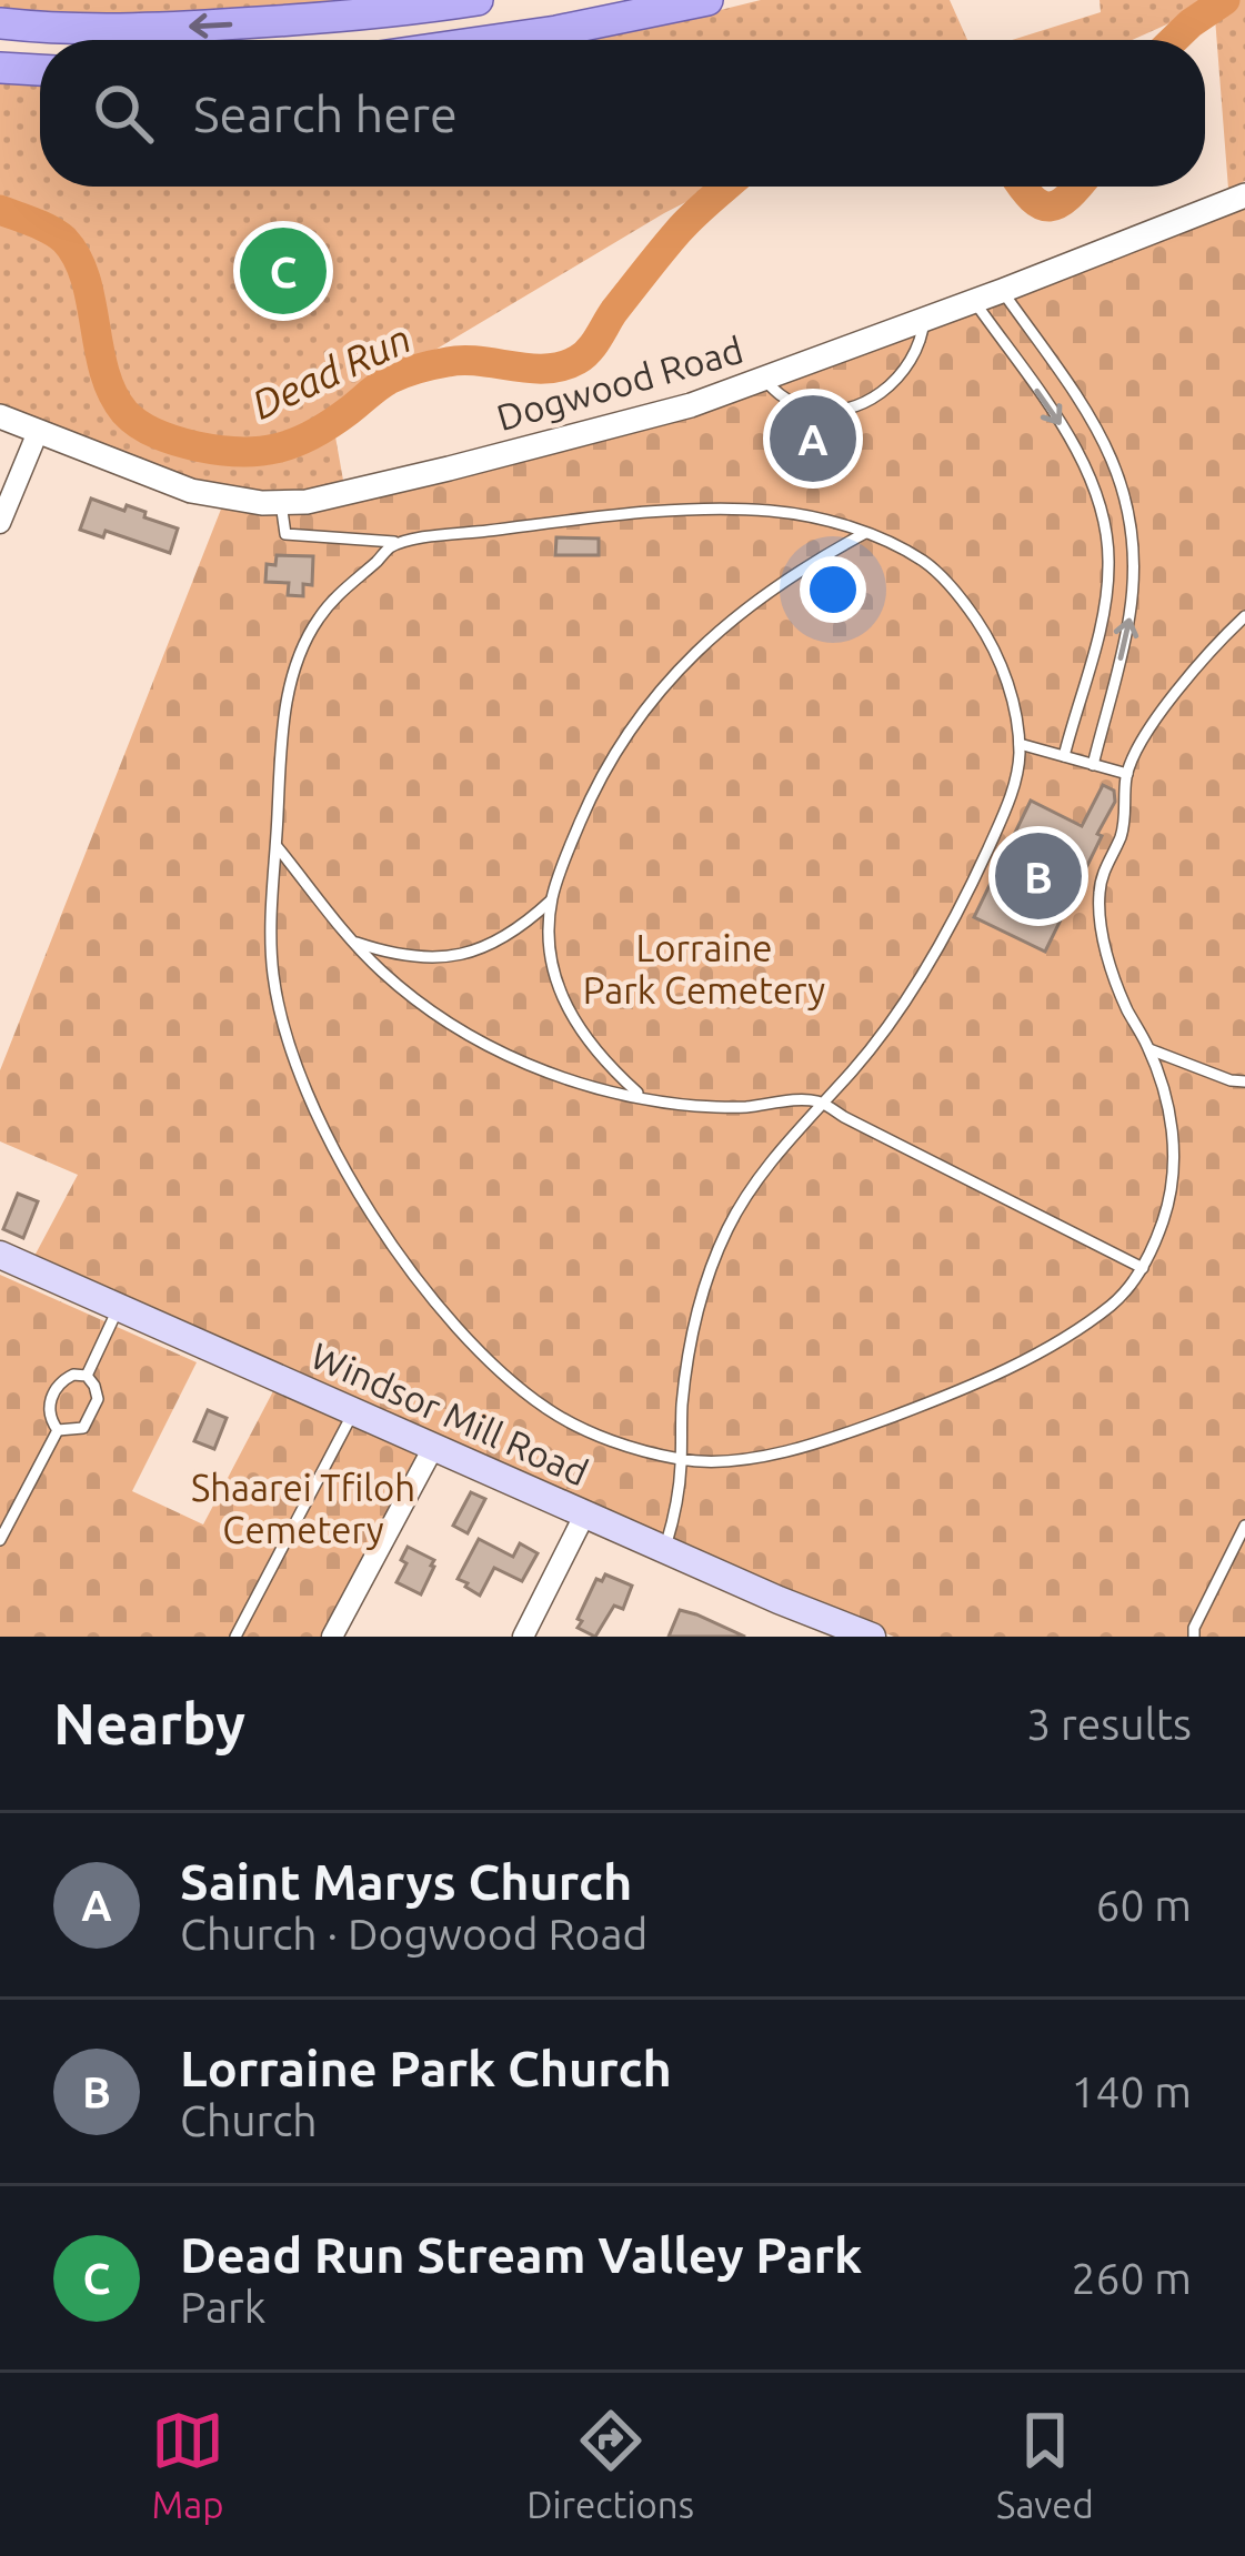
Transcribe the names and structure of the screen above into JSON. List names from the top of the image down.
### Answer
{
  "streets": {
    "main road": ["Windsor Mill Road"],
    "street": ["Dogwood Road"]
  },
  "water": ["Dead Run"],
  "parks": ["Lorraine Park Cemetery", "Shaarei Tfiloh Cemetery"],
  "page": {
    "search": "Search here",
    "pins": ["C", "A", "B"],
    "heading": ["Nearby", "3 results"],
    "list": [
      {
        "mark": "A",
        "name": "Saint Marys Church",
        "note": "Church · Dogwood Road",
        "value": "60 m"
      },
      {
        "mark": "B",
        "name": "Lorraine Park Church",
        "note": "Church",
        "value": "140 m"
      },
      {
        "mark": "C",
        "name": "Dead Run Stream Valley Park",
        "note": "Park",
        "value": "260 m"
      }
    ],
    "nav": ["Map", "Directions", "Saved"]
  }
}
